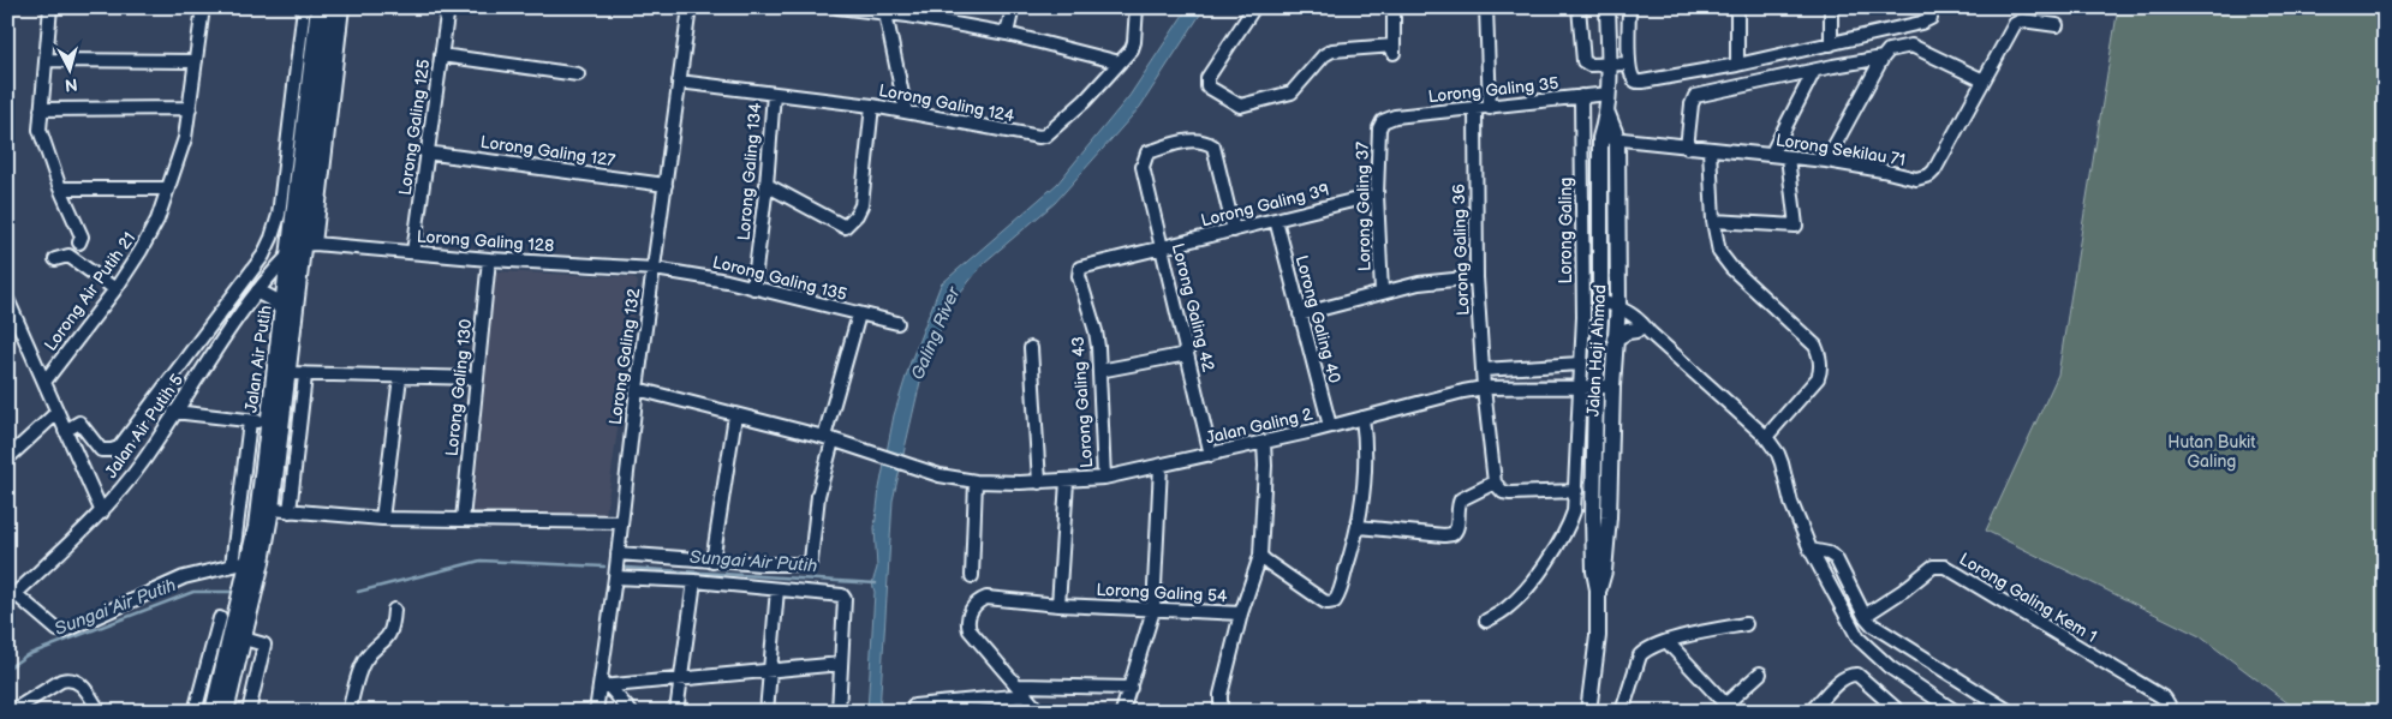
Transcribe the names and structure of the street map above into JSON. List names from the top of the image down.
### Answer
{
  "streets": {
    "street": [
      "Lorong Galing 35",
      "Lorong Galing 124",
      "Lorong Galing 125",
      "Lorong Sekilau 71",
      "Lorong Galing 127",
      "Lorong Galing 134",
      "Lorong Galing 39",
      "Lorong Galing 37",
      "Lorong Galing",
      "Lorong Galing 128",
      "Lorong Galing 36",
      "Lorong Galing 135",
      "Lorong Air Putih 21",
      "Lorong Galing 42",
      "Lorong Galing 40",
      "Jalan Haji Ahmad",
      "Lorong Galing 132",
      "Jalan Air Putih",
      "Lorong Galing 130",
      "Lorong Galing 43",
      "Jalan Air Putih 5",
      "Jalan Galing 2",
      "Lorong Galing 54",
      "Lorong Galing Kem 1"
    ]
  },
  "crossings": [
    ["Lorong Galing 35", "Lorong Galing 37"],
    ["Lorong Galing 35", "Lorong Galing"],
    ["Lorong Galing 35", "Lorong Galing 36"],
    ["Lorong Galing 35", "Jalan Haji Ahmad"],
    ["Lorong Galing 124", "Lorong Galing 134"],
    ["Lorong Galing 124", "Lorong Galing 132"],
    ["Lorong Galing 125", "Lorong Galing 127"],
    ["Lorong Galing 125", "Lorong Galing 128"],
    ["Lorong Sekilau 71", "Jalan Haji Ahmad"],
    ["Lorong Galing 127", "Lorong Galing 132"],
    ["Lorong Galing 134", "Lorong Galing 135"],
    ["Lorong Galing 39", "Lorong Galing 37"],
    ["Lorong Galing 39", "Lorong Galing 42"],
    ["Lorong Galing 39", "Lorong Galing 40"],
    ["Lorong Galing 39", "Lorong Galing 43"],
    ["Lorong Galing", "Jalan Galing 2"],
    ["Lorong Galing 128", "Lorong Galing 135"],
    ["Lorong Galing 128", "Lorong Galing 132"],
    ["Lorong Galing 128", "Jalan Air Putih"],
    ["Lorong Galing 128", "Lorong Galing 130"],
    ["Lorong Galing 36", "Jalan Galing 2"],
    ["Lorong Galing 135", "Lorong Galing 132"],
    ["Lorong Galing 42", "Lorong Galing 43"],
    ["Lorong Galing 42", "Jalan Galing 2"],
    ["Lorong Galing 40", "Jalan Galing 2"],
    ["Jalan Haji Ahmad", "Jalan Galing 2"],
    ["Lorong Galing 132", "Jalan Galing 2"],
    ["Jalan Air Putih", "Jalan Air Putih 5"],
    ["Lorong Galing 43", "Jalan Galing 2"]
  ],
  "water": ["Galing River", "Sungai Air Putih"],
  "parks": ["Hutan Bukit Galing"],
  "north": "bottom"
}
